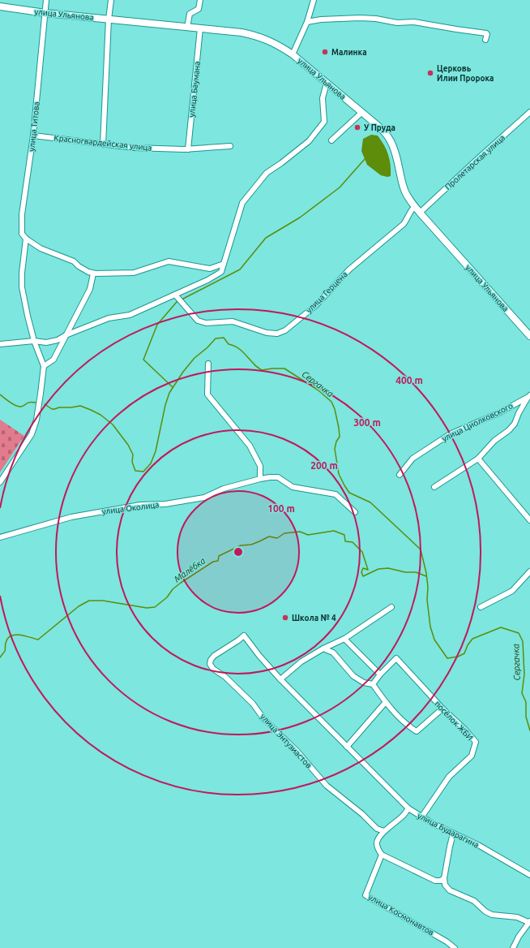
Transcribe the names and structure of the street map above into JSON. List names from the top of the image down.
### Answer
{
  "streets": {
    "main road": ["улица Ульянова"],
    "street": [
      "улица Баумана",
      "улица Титова",
      "Красногвардейская улица",
      "Пролетарская улица",
      "улица Герцена",
      "улица Циолковского",
      "улица Околица",
      "посёлок ЖБИ",
      "улица Энтузиастов",
      "улица Бударагина",
      "улица Космонавтов"
    ]
  },
  "crossings": [
    ["улица Ульянова", "улица Баумана"],
    ["улица Ульянова", "улица Титова"],
    ["улица Ульянова", "Пролетарская улица"],
    ["улица Ульянова", "улица Герцена"],
    ["улица Баумана", "Красногвардейская улица"],
    ["улица Титова", "Красногвардейская улица"],
    ["посёлок ЖБИ", "улица Бударагина"],
    ["улица Энтузиастов", "улица Бударагина"]
  ],
  "water": ["Сергачка", "Малёбка"],
  "places": [
    "Малинка",
    "Церковь Илии Пророка",
    "У Пруда",
    "Школа № 4"
  ],
  "rings": [
    "400 m",
    "300 m",
    "200 m",
    "100 m"
  ]
}
